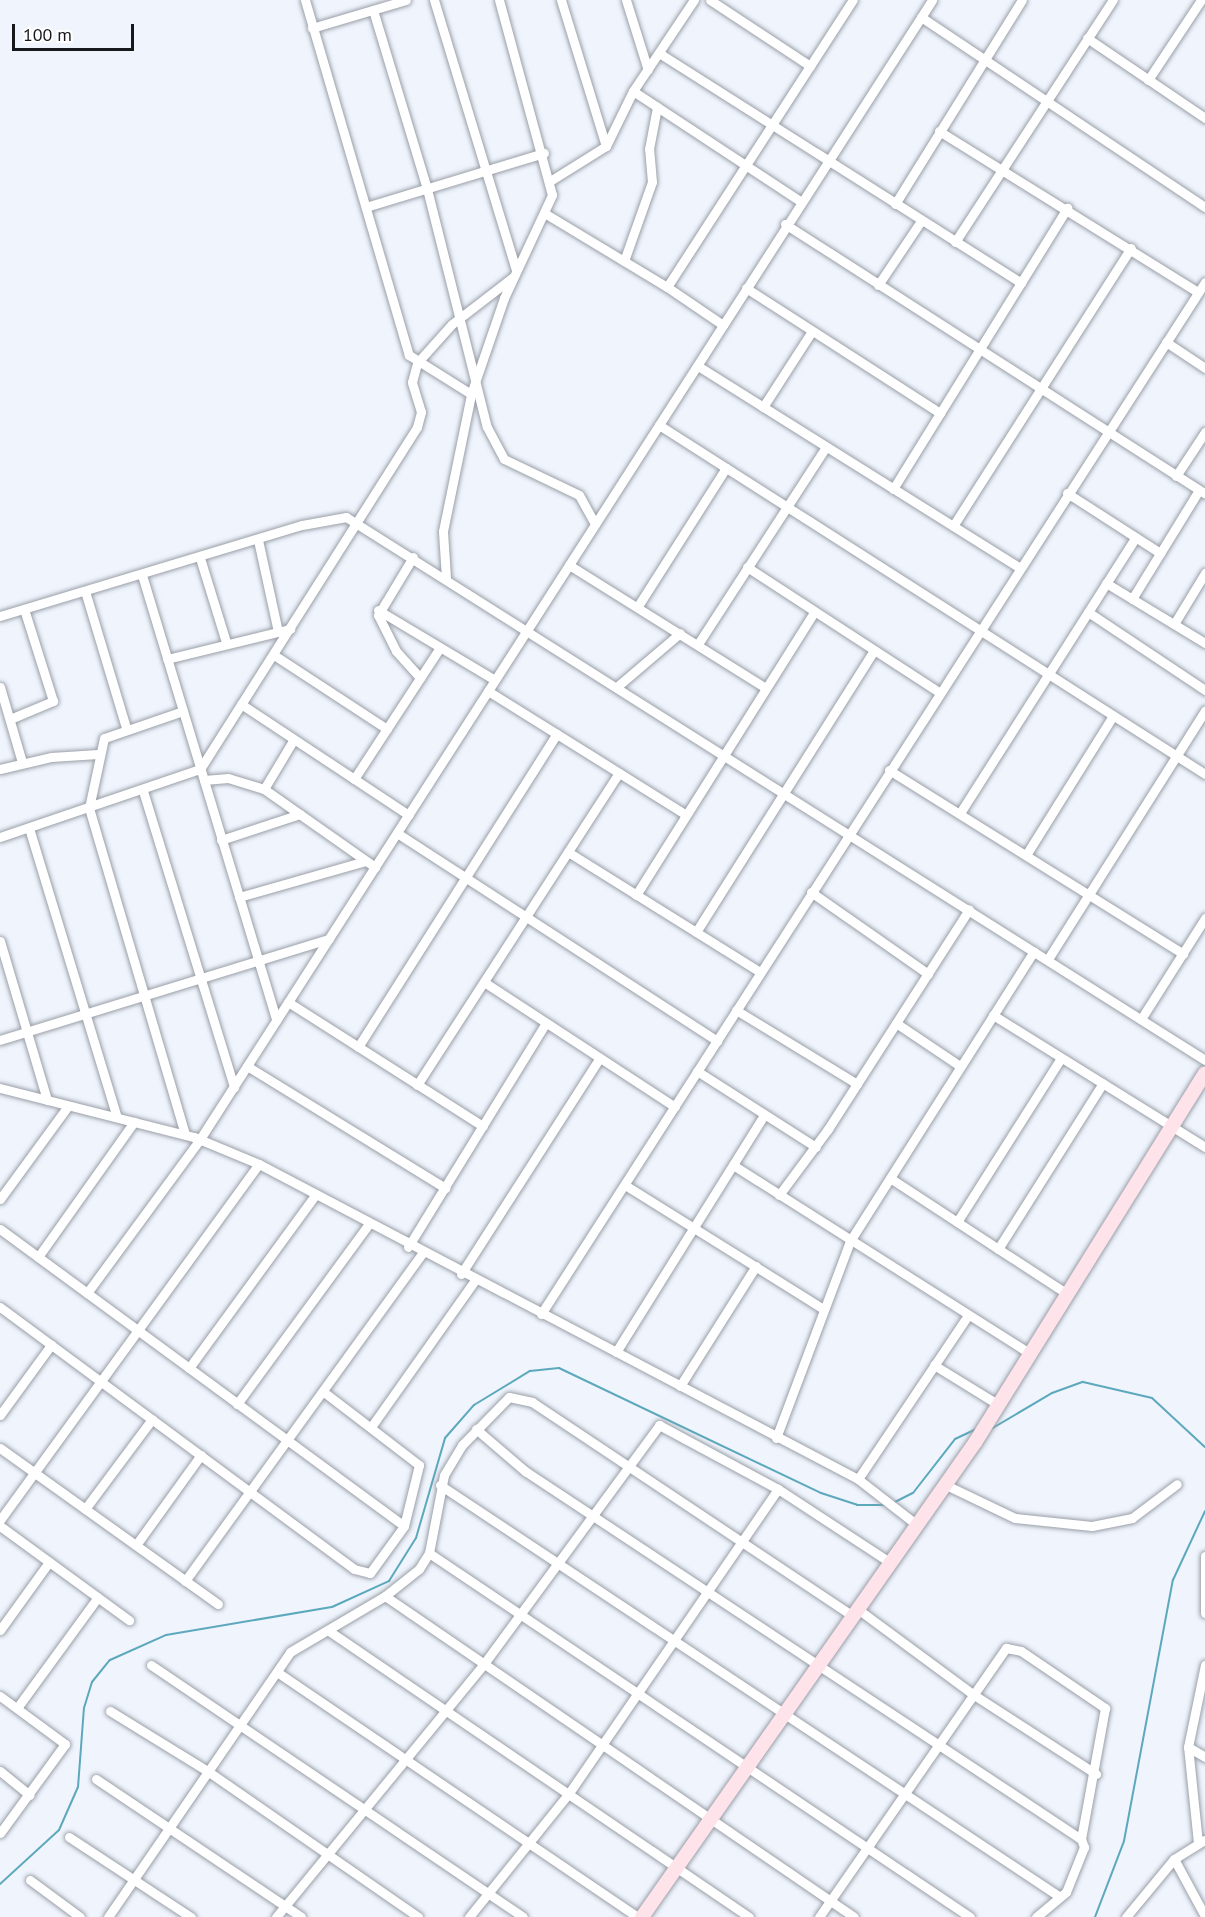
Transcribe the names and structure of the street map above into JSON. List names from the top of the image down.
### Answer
{
  "scale_bar": "100 m"
}
